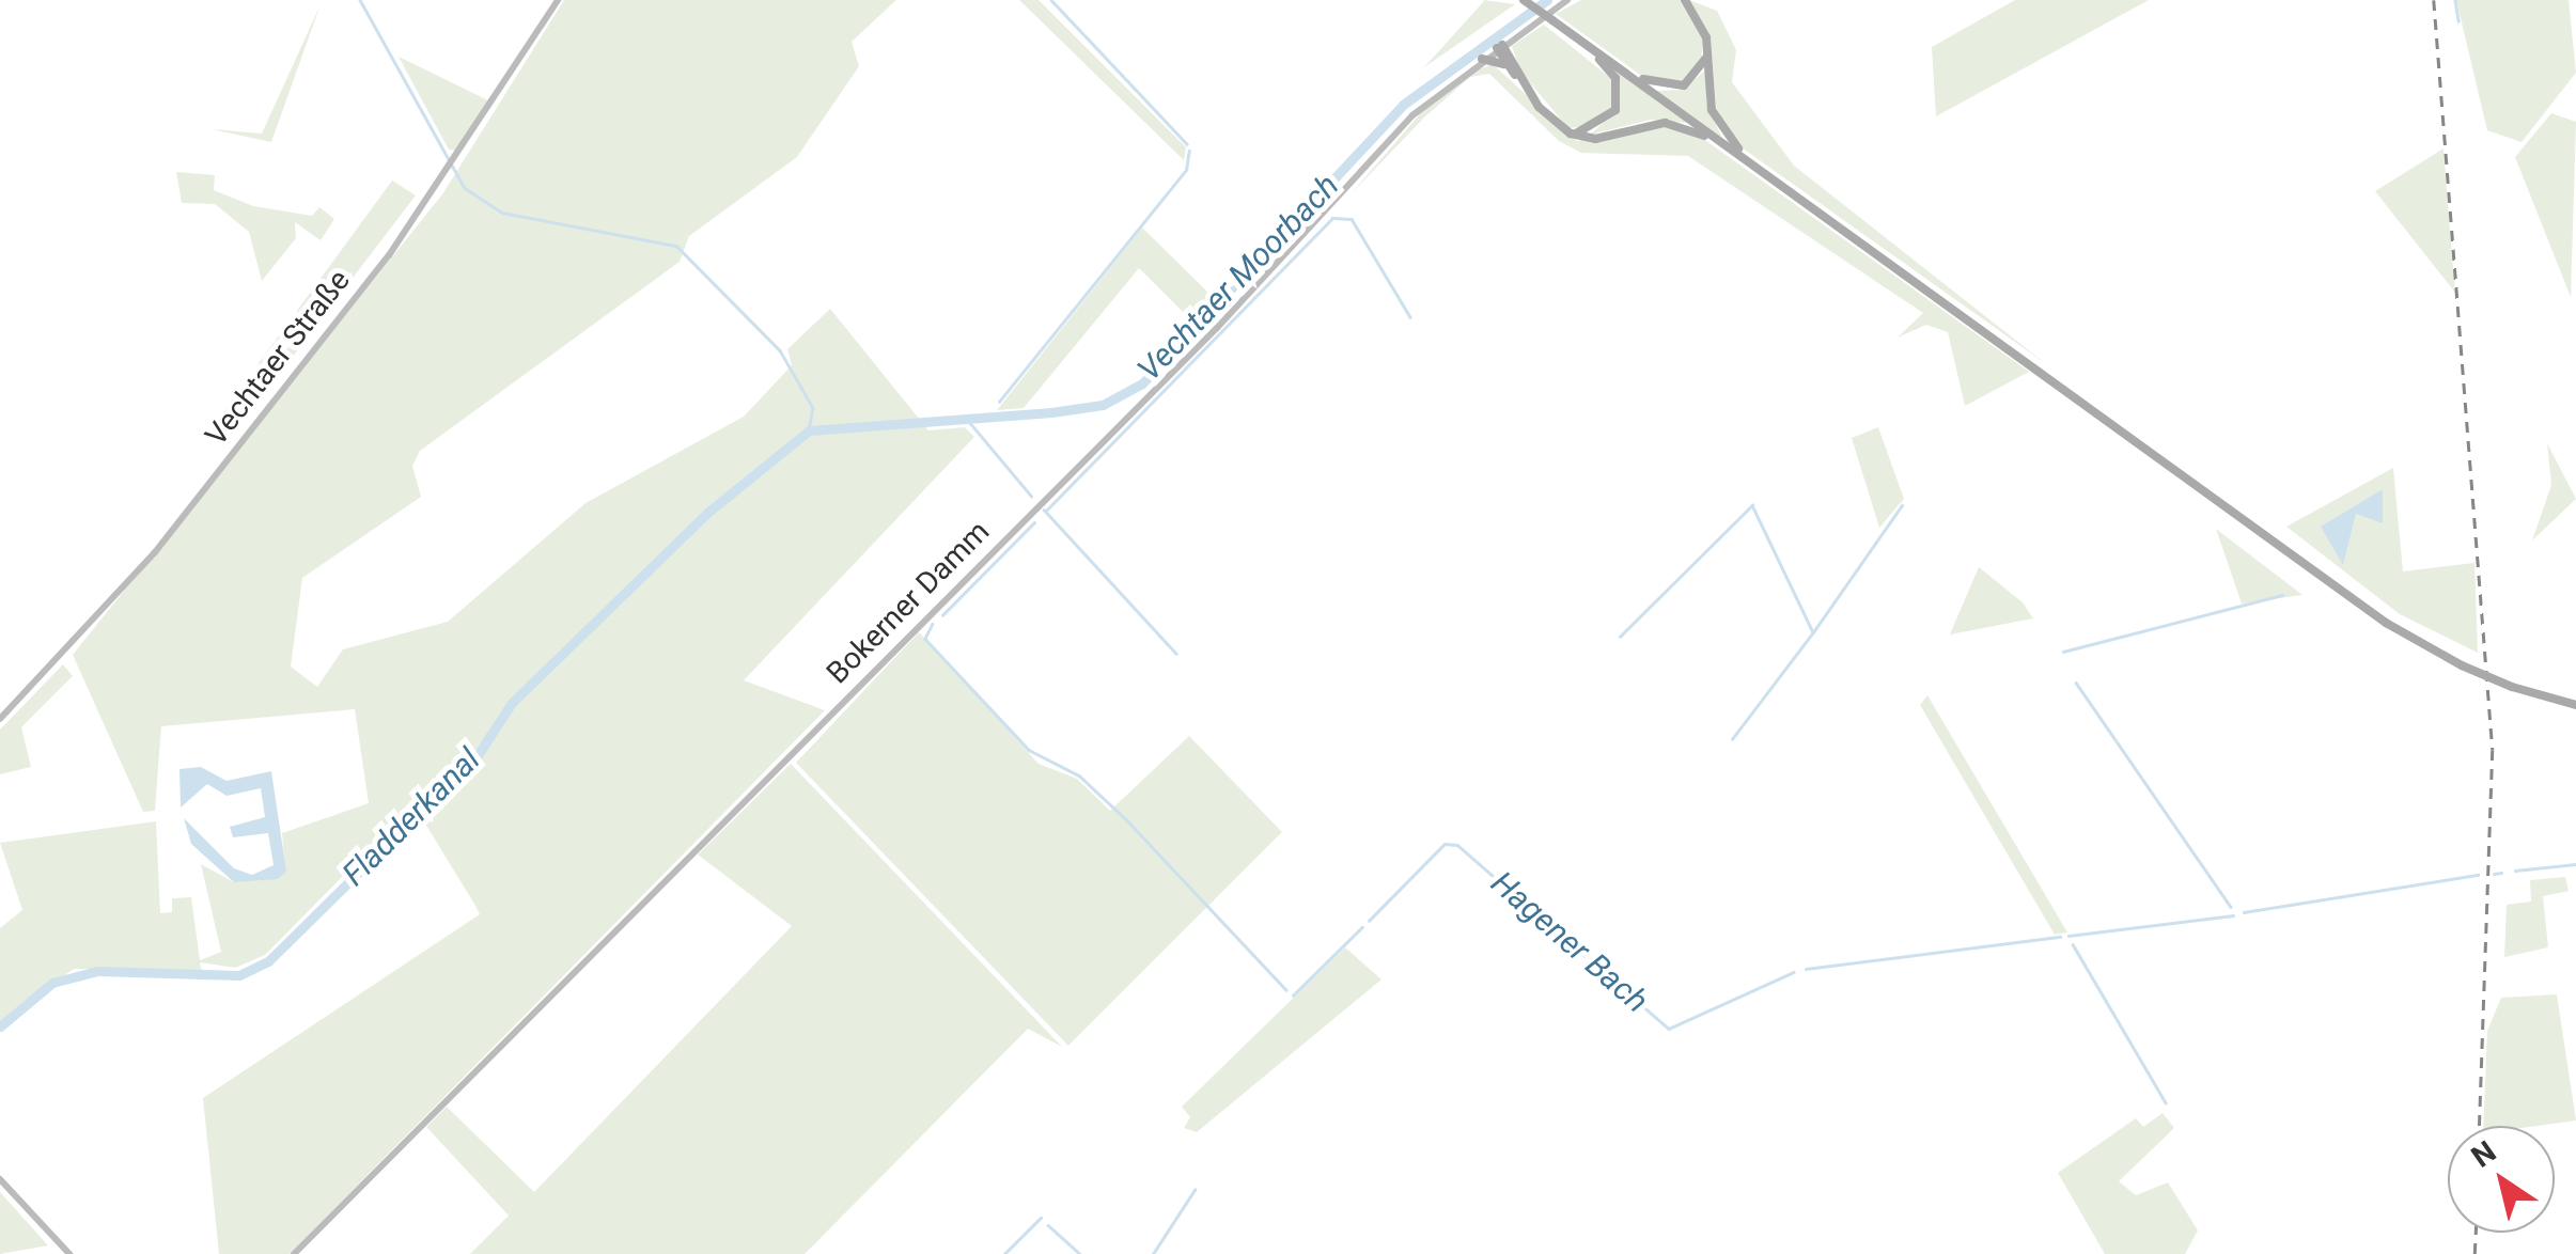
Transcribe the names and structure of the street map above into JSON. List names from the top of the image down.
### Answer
{
  "streets": {
    "main road": ["Vechtaer Straße", "Bokerner Damm"]
  },
  "water": ["Vechtaer Moorbach", "Fladderkanal", "Hagener Bach"],
  "north": "top left"
}
